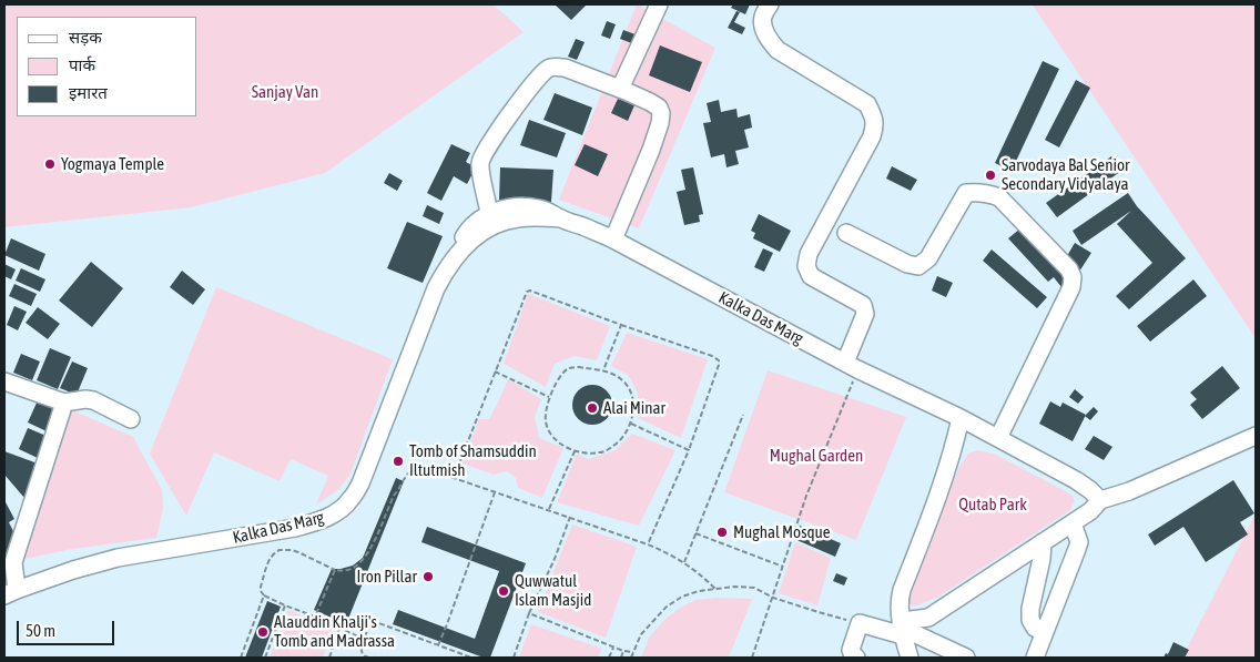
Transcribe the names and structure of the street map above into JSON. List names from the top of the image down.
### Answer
{
  "streets": {
    "street": ["Kalka Das Marg"]
  },
  "parks": ["Sanjay Van", "Mughal Garden", "Qutab Park"],
  "places": [
    "Yogmaya Temple",
    "Sarvodaya Bal Senior Secondary Vidyalaya",
    "Alai Minar",
    "Tomb of Shamsuddin Iltutmish",
    "Mughal Mosque",
    "Iron Pillar",
    "Quwwatul Islam Masjid",
    "Alauddin Khalji's Tomb and Madrassa"
  ],
  "legend": ["सड़क", "पार्क", "इमारत"],
  "scale_bar": "50 m"
}
